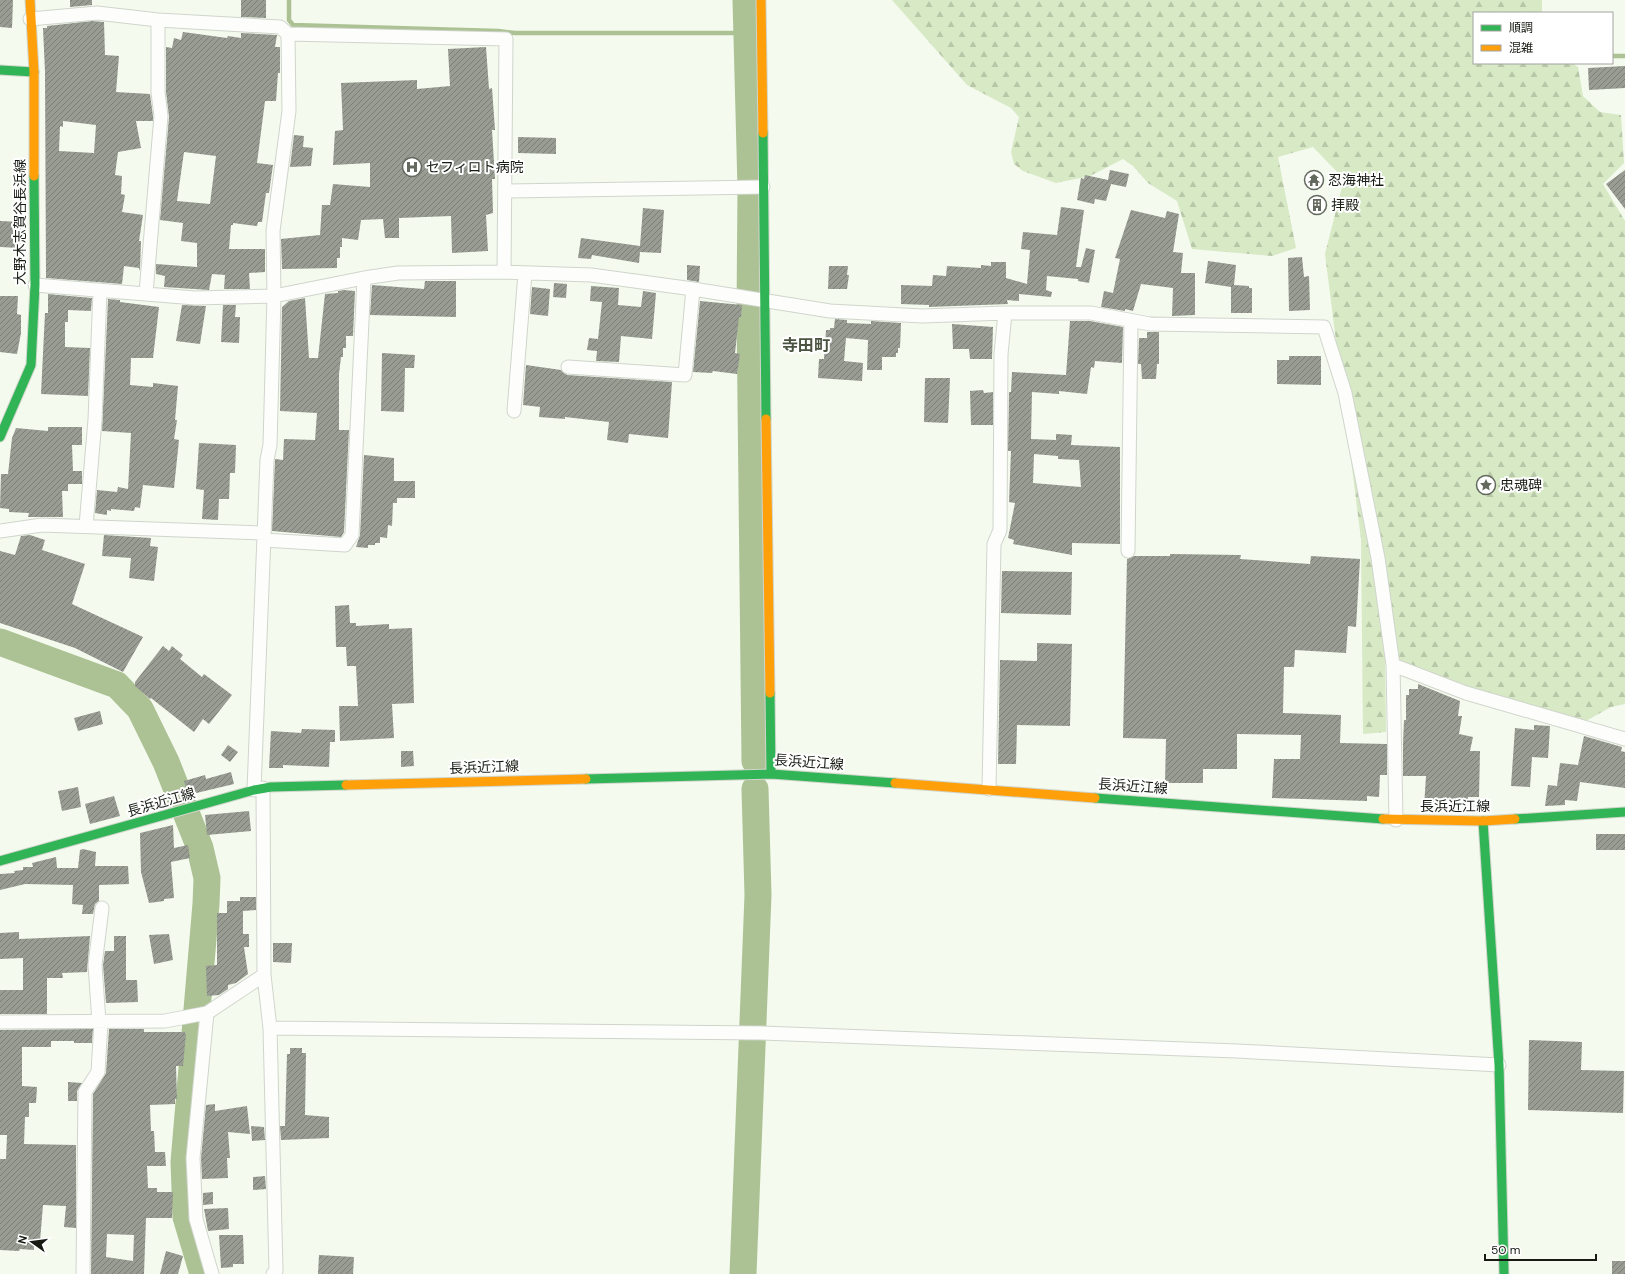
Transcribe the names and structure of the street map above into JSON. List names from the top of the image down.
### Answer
{
  "streets": {
    "main road": ["大野木志賀谷長浜線", "長浜近江線"]
  },
  "districts": ["寺田町"],
  "places": {
    "hospital": ["セフィロト病院"],
    "temple": ["忍海神社"],
    "building": ["拝殿"],
    "place": ["忠魂碑"]
  },
  "legend": ["順調", "混雑"],
  "scale_bar": "50 m",
  "north": "left"
}
